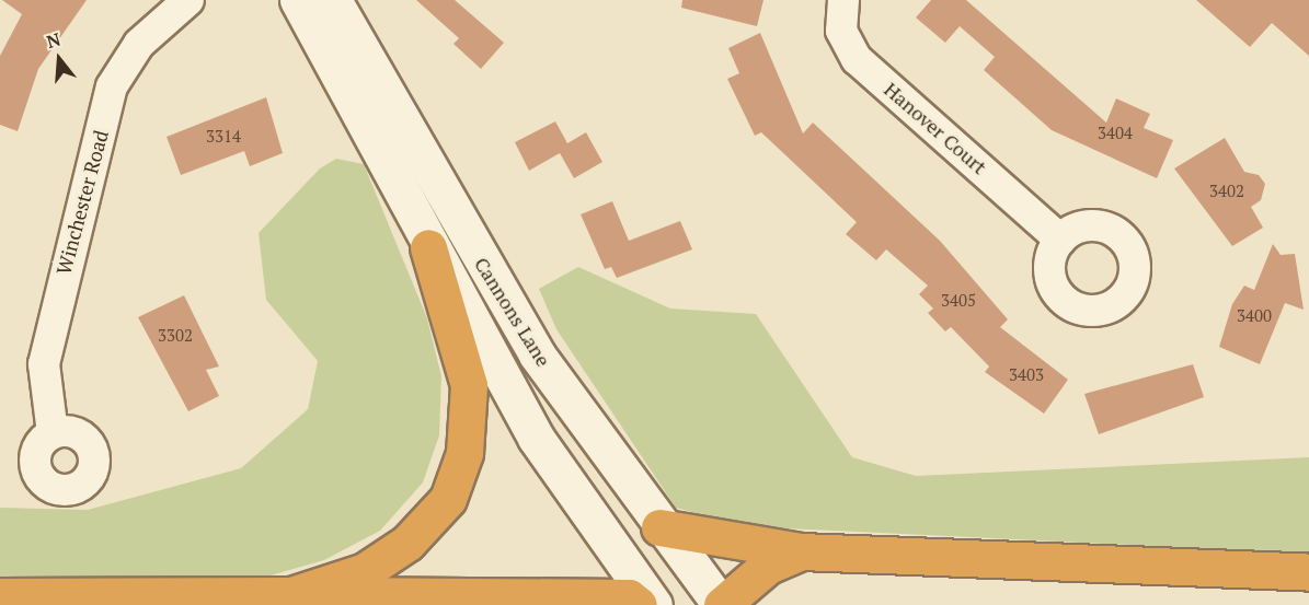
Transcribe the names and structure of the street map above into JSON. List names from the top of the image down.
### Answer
{
  "streets": {
    "main road": ["Cannons Lane"],
    "street": ["Hanover Court", "Winchester Road"]
  },
  "house_numbers": [
    "3404",
    "3314",
    "3402",
    "3405",
    "3400",
    "3302",
    "3403"
  ],
  "north": "top"
}
